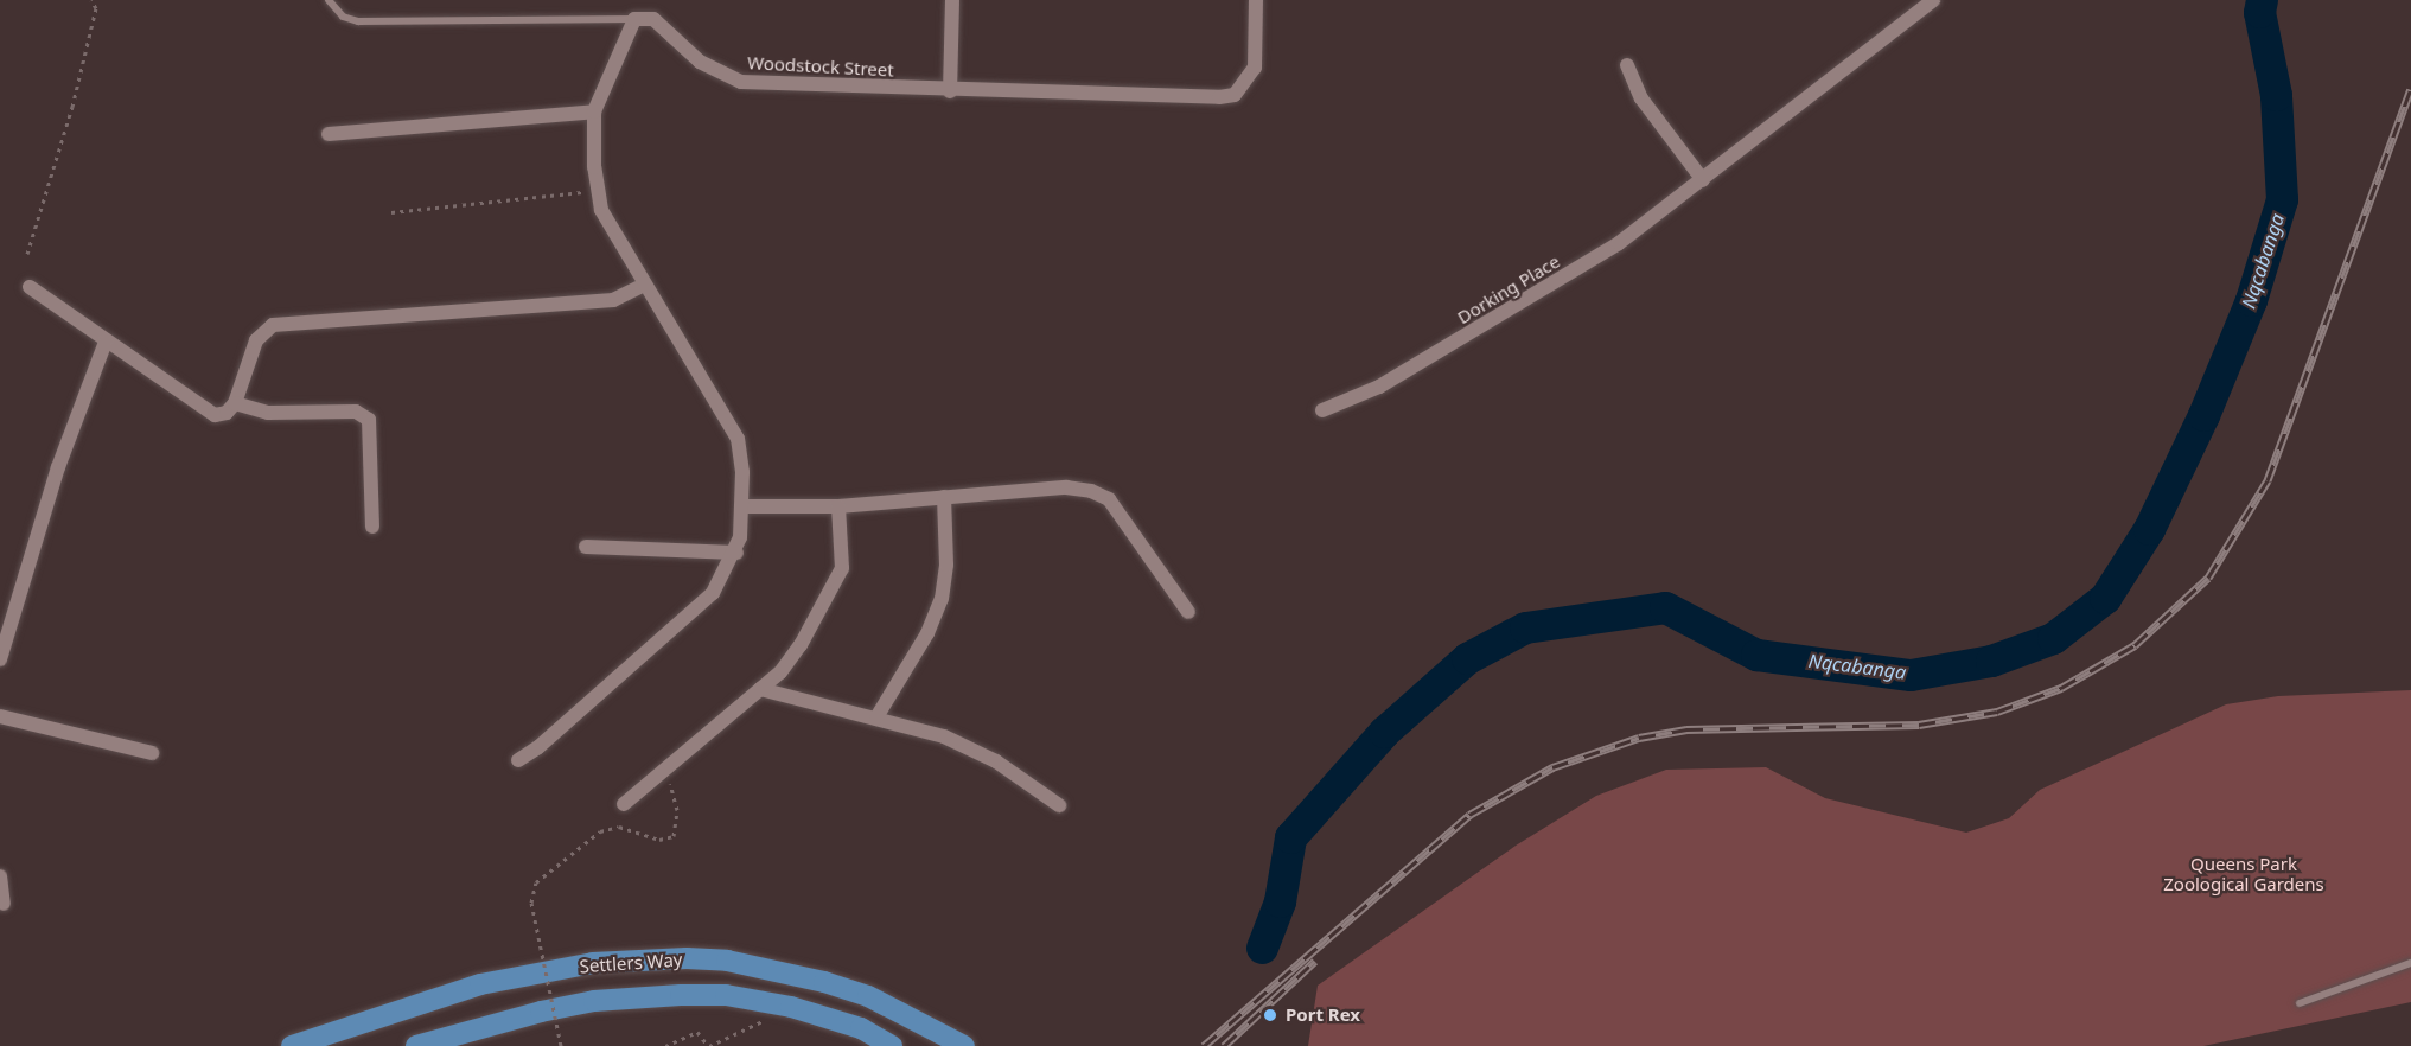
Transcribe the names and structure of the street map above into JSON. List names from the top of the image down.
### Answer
{
  "streets": {
    "main road": ["Settlers Way"],
    "street": ["Woodstock Street", "Dorking Place"]
  },
  "water": ["Nqcabanga"],
  "parks": ["Queens Park Zoological Gardens"],
  "places": ["Port Rex"]
}
